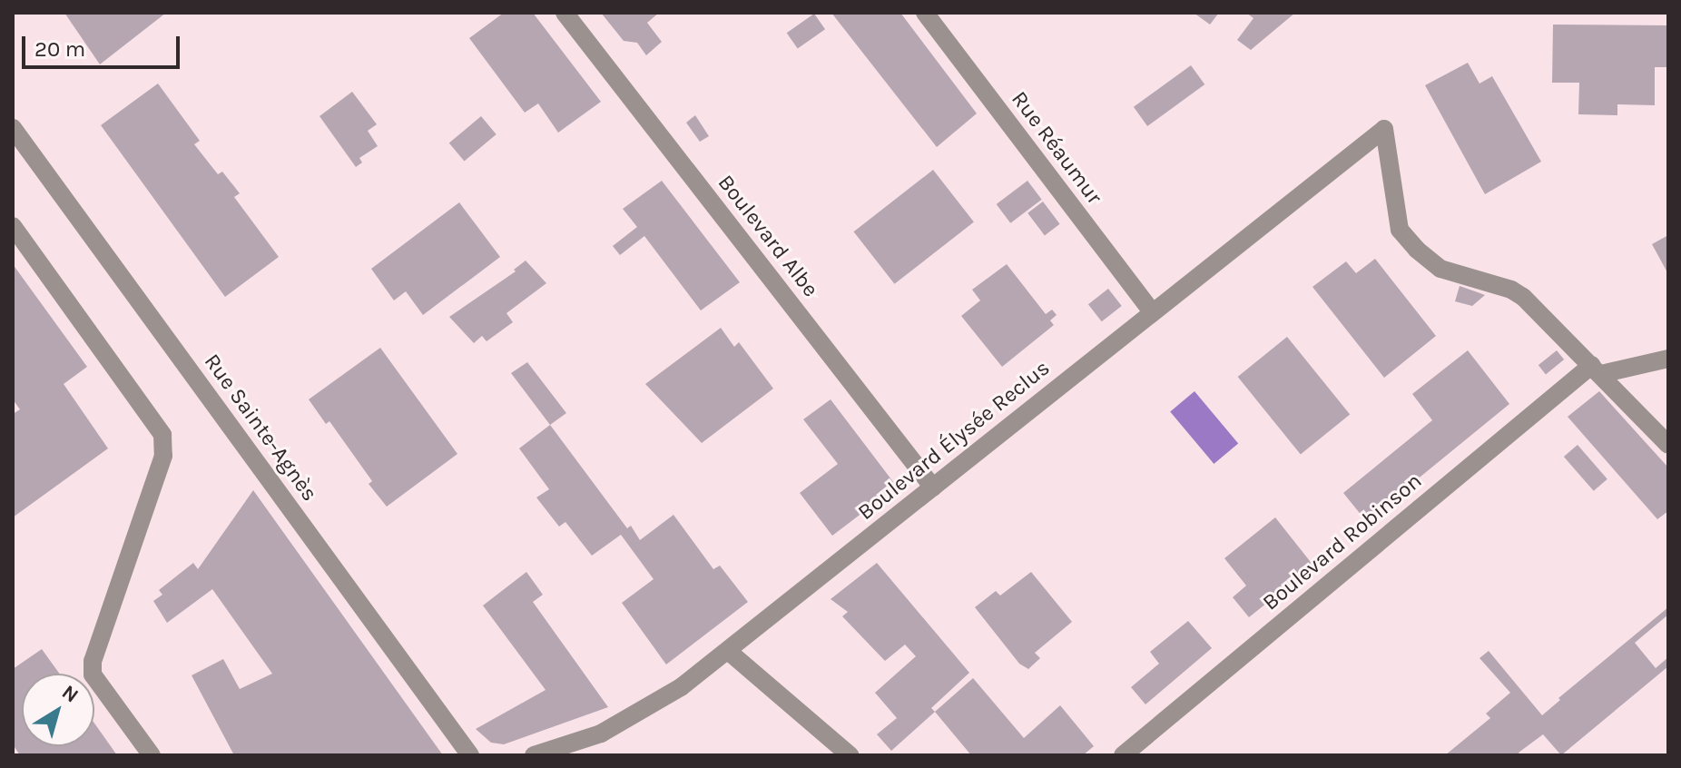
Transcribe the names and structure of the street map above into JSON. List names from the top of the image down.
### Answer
{
  "streets": {
    "street": [
      "Rue Réaumur",
      "Boulevard Albe",
      "Rue Sainte-Agnès",
      "Boulevard Élysée Reclus",
      "Boulevard Robinson"
    ]
  },
  "crossings": [
    ["Rue Réaumur", "Boulevard Élysée Reclus"],
    ["Boulevard Albe", "Boulevard Élysée Reclus"],
    ["Boulevard Élysée Reclus", "Boulevard Robinson"]
  ],
  "scale_bar": "20 m",
  "north": "top right"
}
